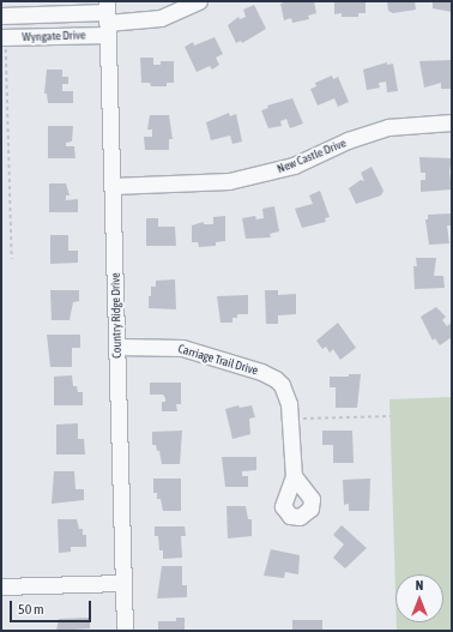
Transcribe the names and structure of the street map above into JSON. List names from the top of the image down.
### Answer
{
  "streets": {
    "street": [
      "Wyngate Drive",
      "New Castle Drive",
      "Country Ridge Drive",
      "Carriage Trail Drive"
    ]
  },
  "crossings": [
    ["Wyngate Drive", "Country Ridge Drive"],
    ["New Castle Drive", "Country Ridge Drive"],
    ["Country Ridge Drive", "Carriage Trail Drive"]
  ],
  "scale_bar": "50 m",
  "north": "top"
}
